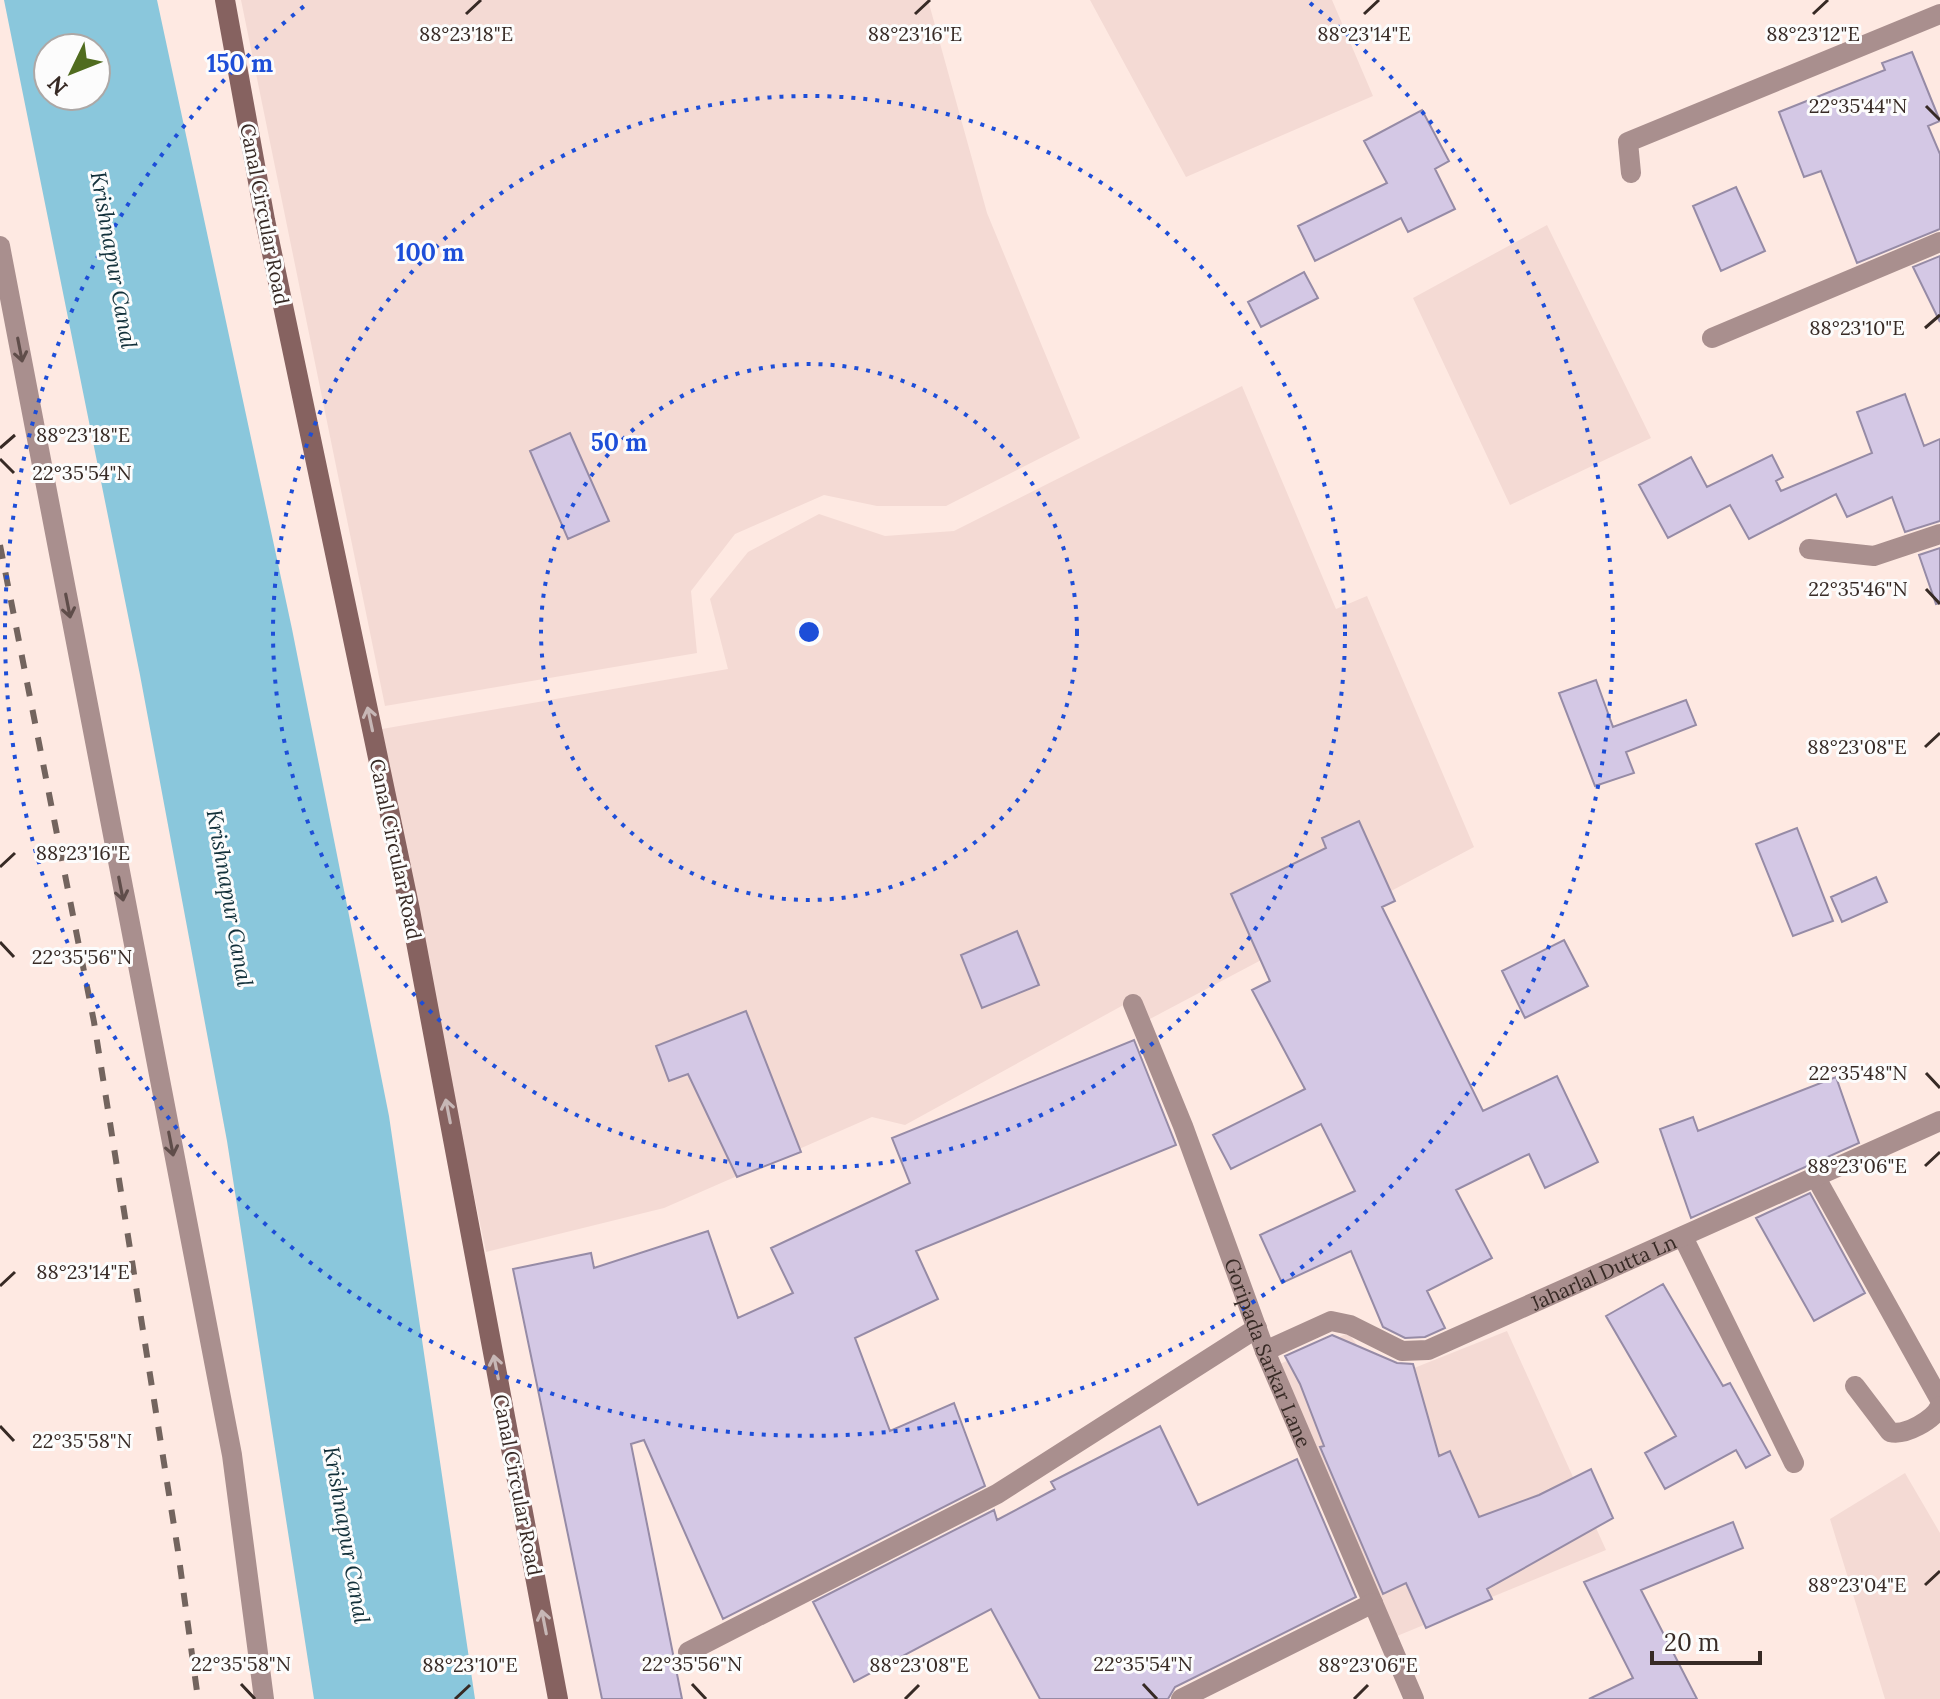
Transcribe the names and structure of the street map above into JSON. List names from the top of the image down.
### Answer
{
  "streets": {
    "main road": ["Canal Circular Road"],
    "street": ["Jaharlal Dutta Ln", "Goripada Sarkar Lane"]
  },
  "crossings": [
    ["Jaharlal Dutta Ln", "Goripada Sarkar Lane"]
  ],
  "one_way": ["Canal Circular Road"],
  "water": ["Krishnapur Canal"],
  "scale_bar": "20 m",
  "north": "bottom left",
  "coordinates": [
    "88°23'18\"E",
    "88°23'16\"E",
    "88°23'14\"E",
    "88°23'12\"E",
    "22°35'44\"N",
    "88°23'10\"E",
    "22°35'54\"N",
    "22°35'46\"N",
    "88°23'08\"E",
    "22°35'56\"N",
    "22°35'48\"N",
    "88°23'06\"E",
    "22°35'58\"N",
    "88°23'04\"E"
  ],
  "rings": ["150 m", "100 m", "50 m"]
}
